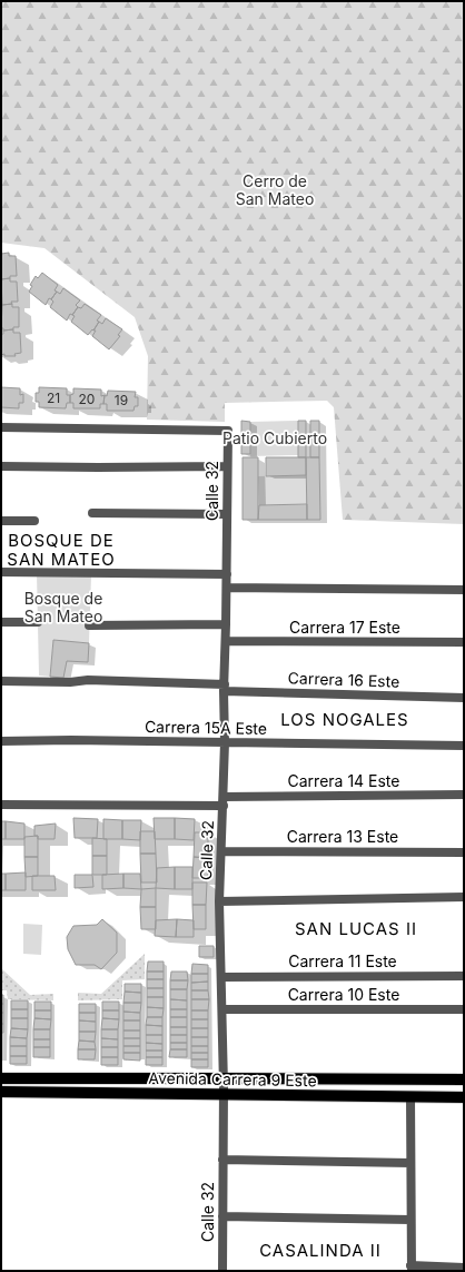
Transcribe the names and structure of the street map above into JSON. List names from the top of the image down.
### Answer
{
  "streets": {
    "main road": ["Avenida Carrera 9 Este"],
    "street": [
      "Calle 32",
      "Carrera 17 Este",
      "Carrera 16 Este",
      "Carrera 15A Este",
      "Carrera 14 Este",
      "Carrera 13 Este",
      "Carrera 11 Este",
      "Carrera 10 Este"
    ]
  },
  "crossings": [
    ["Calle 32", "Carrera 17 Este"],
    ["Calle 32", "Carrera 16 Este"],
    ["Calle 32", "Carrera 15A Este"],
    ["Calle 32", "Carrera 14 Este"],
    ["Calle 32", "Carrera 13 Este"],
    ["Calle 32", "Carrera 11 Este"],
    ["Calle 32", "Carrera 10 Este"],
    ["Calle 32", "Avenida Carrera 9 Este"]
  ],
  "districts": [
    "BOSQUE DE SAN MATEO",
    "LOS NOGALES",
    "SAN LUCAS II",
    "CASALINDA II"
  ],
  "parks": ["Cerro de San Mateo", "Patio Cubierto", "Bosque de San Mateo"],
  "house_numbers": ["21", "20", "19"]
}
